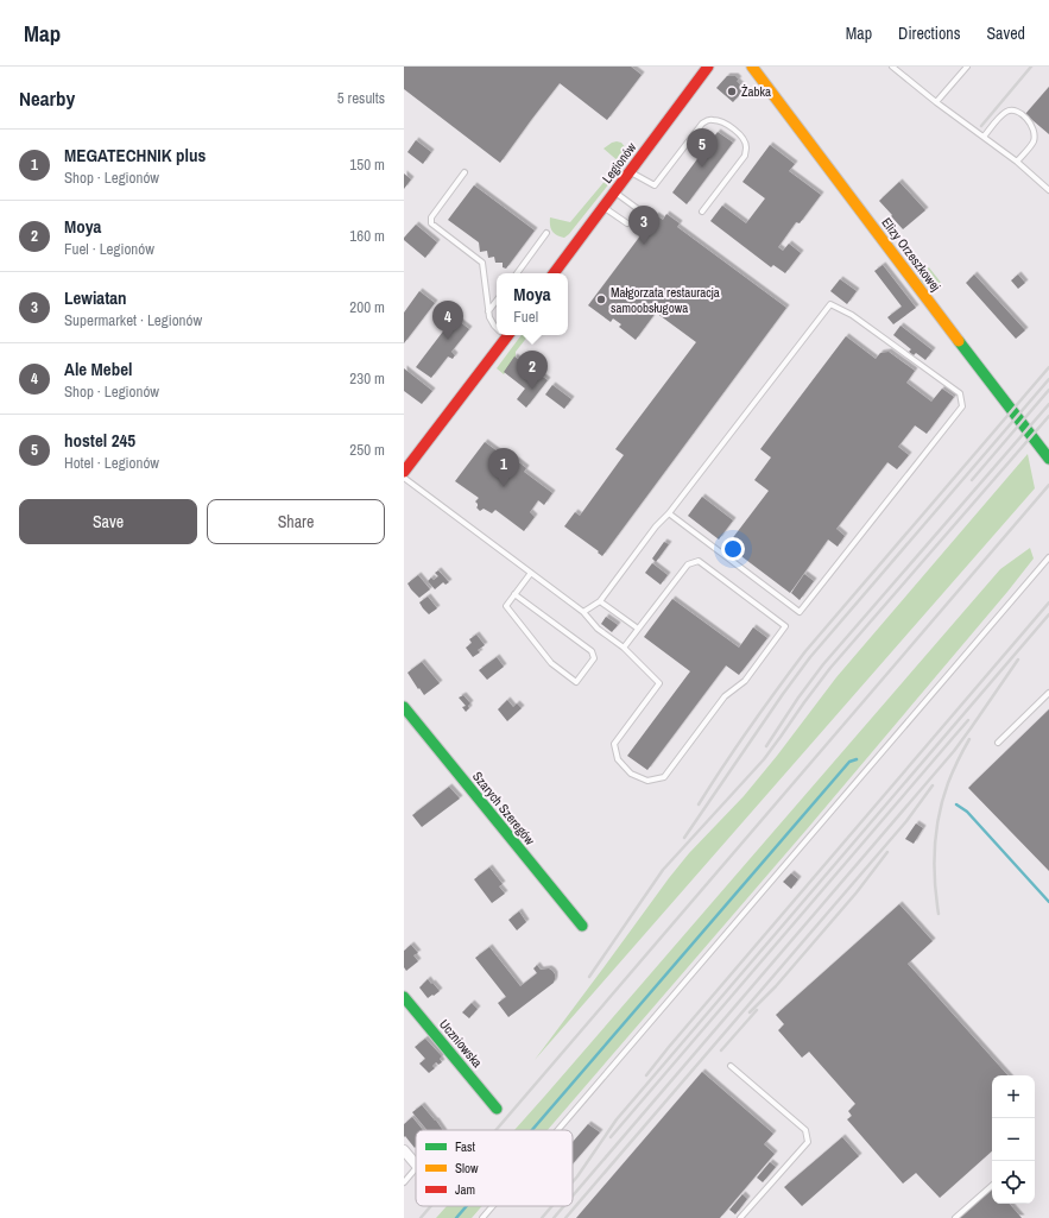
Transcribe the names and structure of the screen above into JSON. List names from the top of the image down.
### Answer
{
  "streets": {
    "street": [
      "Legionów",
      "Elizy Orzeszkowej",
      "Szarych Szeregów",
      "Uczniowska"
    ]
  },
  "places": ["Żabka", "Małgorzata restauracja samoobsługowa"],
  "legend": ["Fast", "Slow", "Jam"],
  "page": {
    "header": "Map",
    "nav": ["Map", "Directions", "Saved"],
    "heading": ["Nearby", "5 results"],
    "list": [
      {
        "mark": "1",
        "name": "MEGATECHNIK plus",
        "note": "Shop · Legionów",
        "value": "150 m"
      },
      {
        "mark": "2",
        "name": "Moya",
        "note": "Fuel · Legionów",
        "value": "160 m"
      },
      {
        "mark": "3",
        "name": "Lewiatan",
        "note": "Supermarket · Legionów",
        "value": "200 m"
      },
      {
        "mark": "4",
        "name": "Ale Mebel",
        "note": "Shop · Legionów",
        "value": "230 m"
      },
      {
        "mark": "5",
        "name": "hostel 245",
        "note": "Hotel · Legionów",
        "value": "250 m"
      }
    ],
    "pins": [
      "5",
      "3",
      "4",
      "2",
      "1"
    ],
    "popup": ["Moya", "Fuel"],
    "buttons": ["Save", "Share"],
    "map_buttons": ["+", "−"]
  }
}
